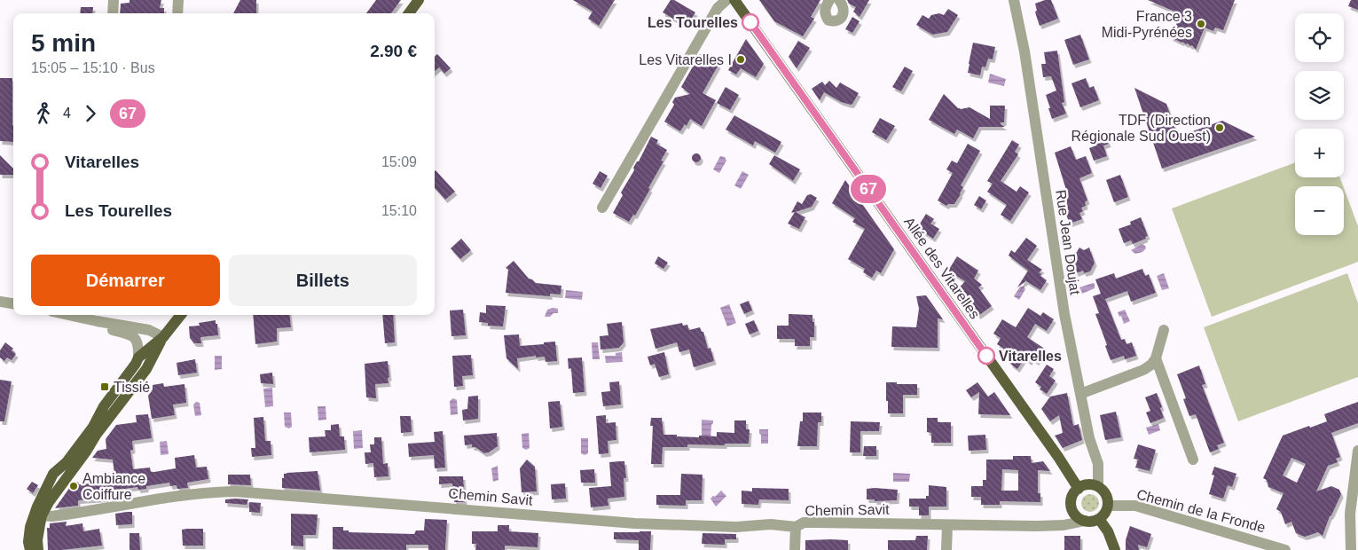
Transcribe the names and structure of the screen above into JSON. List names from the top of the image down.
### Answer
{
  "streets": {
    "main road": ["Allée des Vitarelles"],
    "street": ["Rue Jean Doujat", "Chemin Savit", "Chemin de la Fronde"]
  },
  "crossings": [
    ["Rue Jean Doujat", "Allée des Vitarelles"],
    ["Rue Jean Doujat", "Chemin Savit"],
    ["Rue Jean Doujat", "Chemin de la Fronde"],
    ["Allée des Vitarelles", "Chemin Savit"],
    ["Allée des Vitarelles", "Chemin de la Fronde"],
    ["Chemin Savit", "Chemin de la Fronde"]
  ],
  "places": {
    "other": [
      "Les Tourelles",
      "France 3 Midi-Pyrénées",
      "Les Vitarelles I",
      "TDF (Direction Régionale Sud Ouest)",
      "Vitarelles",
      "Ambiance Coiffure"
    ],
    "transit": ["Tissié"]
  },
  "lines": ["bus line 67"],
  "page": {
    "on_map": "67",
    "map_buttons": ["+", "−"],
    "heading": ["5 min", "15:05 – 15:10 · Bus", "2.90 €"],
    "legs": ["4", "67"],
    "list": [
      {
        "name": "Vitarelles",
        "value": "15:09"
      },
      {
        "name": "Les Tourelles",
        "value": "15:10"
      }
    ],
    "buttons": ["Démarrer", "Billets"]
  }
}
